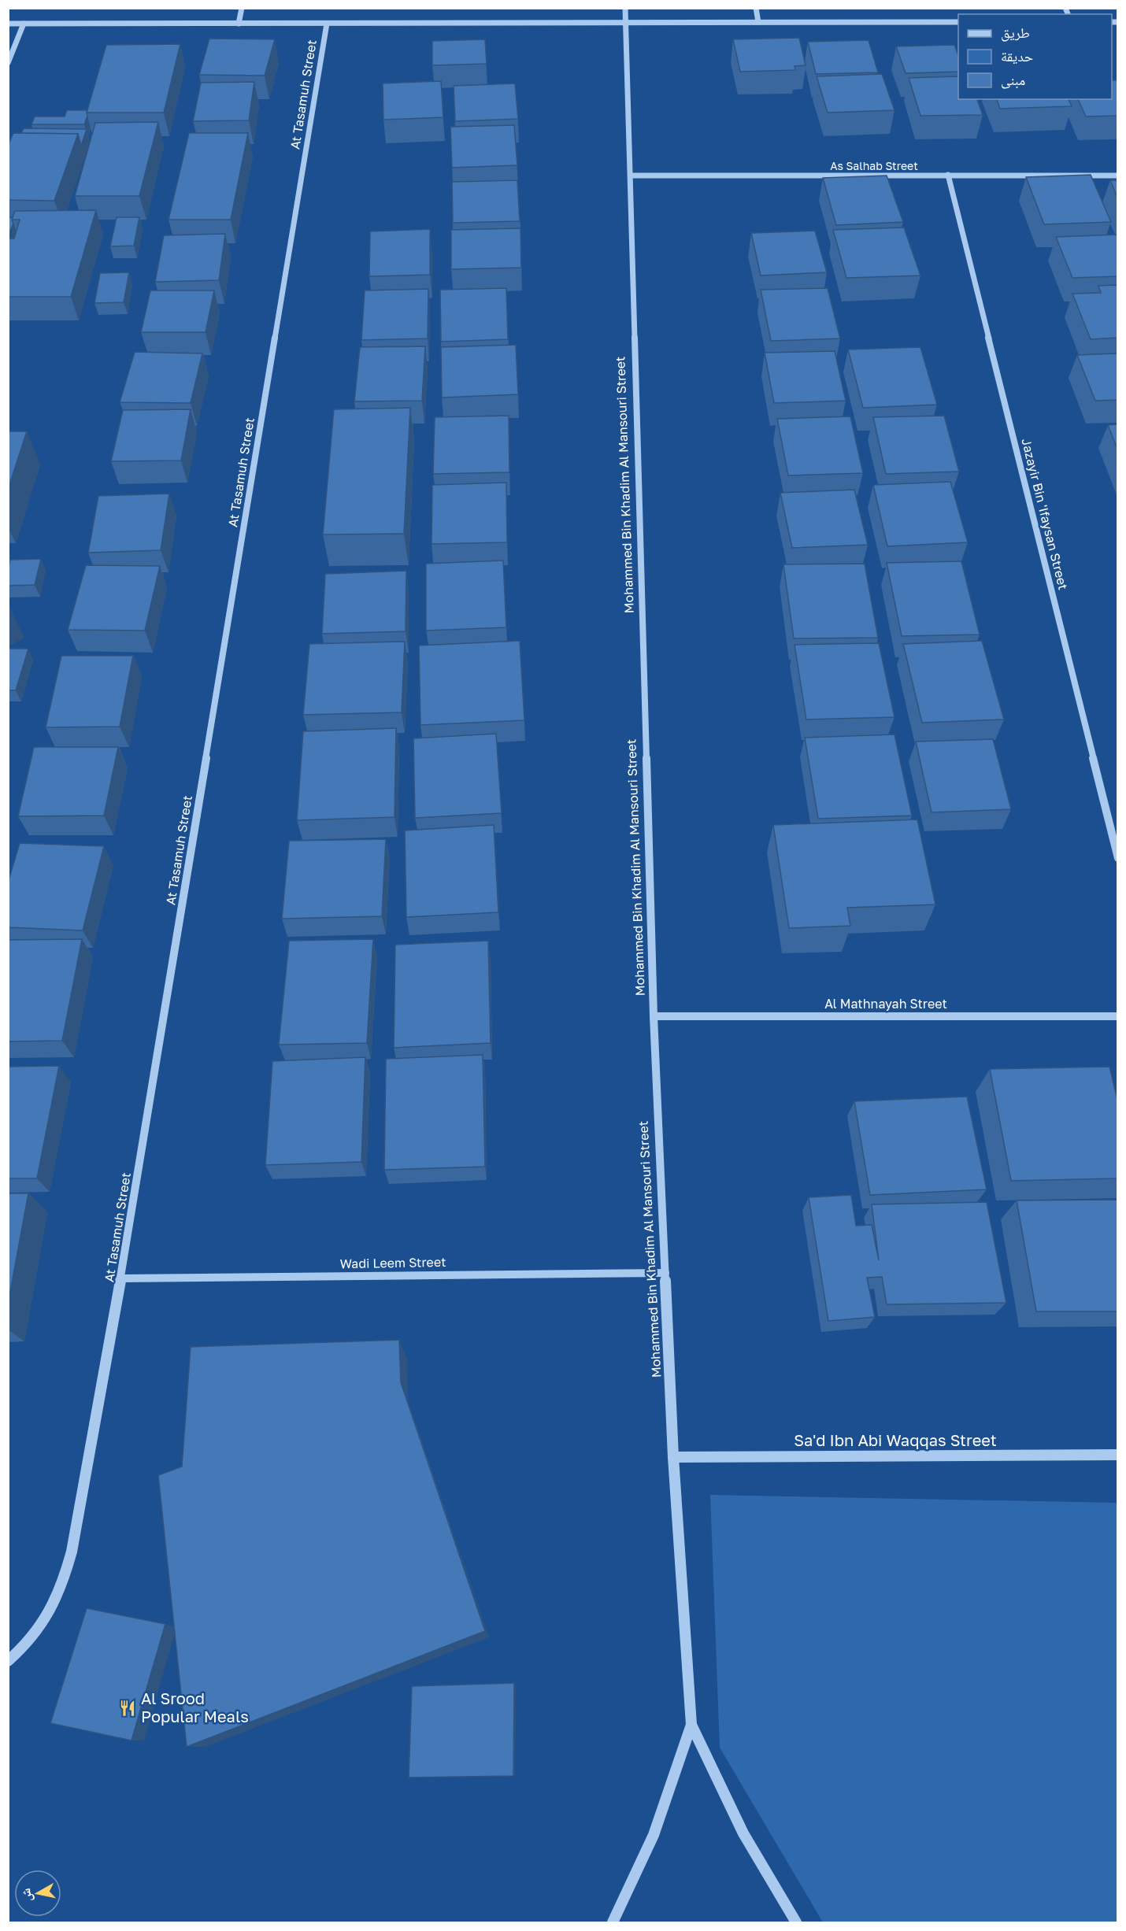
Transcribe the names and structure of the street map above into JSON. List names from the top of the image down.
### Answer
{
  "streets": {
    "street": [
      "At Tasamuh Street",
      "As Salhab Street",
      "Mohammed Bin Khadim Al Mansouri Street",
      "Jazayir Bin 'Ifaysan Street",
      "Al Mathnayah Street",
      "Wadi Leem Street",
      "Sa'd Ibn Abi Waqqas Street"
    ]
  },
  "crossings": [
    ["At Tasamuh Street", "Wadi Leem Street"],
    ["As Salhab Street", "Mohammed Bin Khadim Al Mansouri Street"],
    ["As Salhab Street", "Jazayir Bin 'Ifaysan Street"],
    ["Mohammed Bin Khadim Al Mansouri Street", "Al Mathnayah Street"],
    ["Mohammed Bin Khadim Al Mansouri Street", "Wadi Leem Street"],
    ["Mohammed Bin Khadim Al Mansouri Street", "Sa'd Ibn Abi Waqqas Street"]
  ],
  "places": {
    "restaurant": ["Al Srood Popular Meals"]
  },
  "legend": ["طريق", "حديقة", "مبنى"],
  "north": "left"
}
